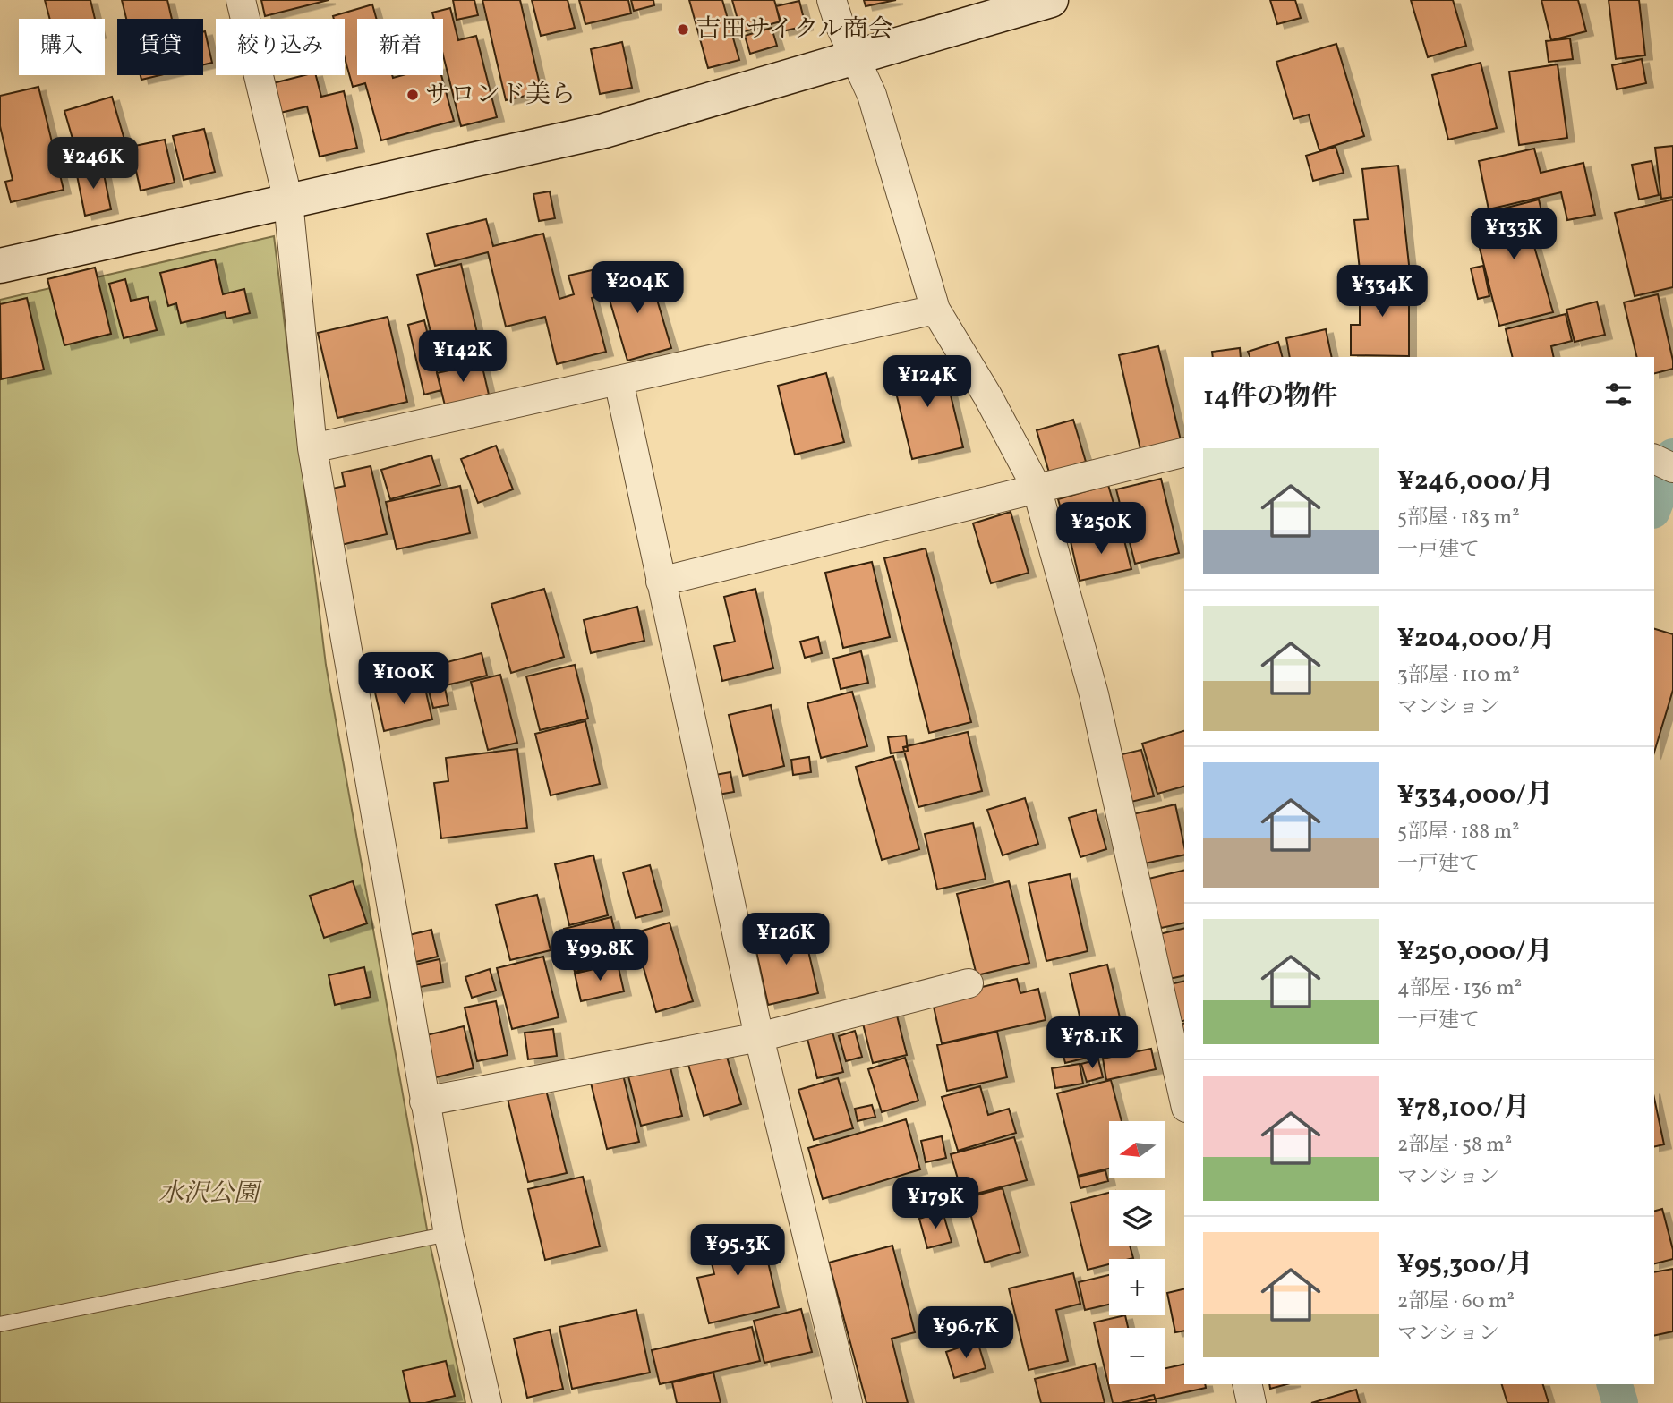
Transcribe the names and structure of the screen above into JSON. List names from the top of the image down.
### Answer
{
  "parks": ["水沢公園"],
  "places": ["吉田サイクル商会", "サロンド美ら"],
  "north": "left",
  "page": {
    "chip": [
      "購入",
      "賃貸",
      "絞り込み",
      "新着"
    ],
    "price": [
      "¥246K",
      "¥133K",
      "¥204K",
      "¥334K",
      "¥142K",
      "¥124K",
      "¥250K",
      "¥100K",
      "¥126K",
      "¥99.8K",
      "¥78.1K",
      "¥179K",
      "¥95.3K",
      "¥96.7K"
    ],
    "heading": "14件の物件",
    "list": [
      {
        "name": "¥246,000/月",
        "note": "5部屋 · 183 m² · 一戸建て"
      },
      {
        "name": "¥204,000/月",
        "note": "3部屋 · 110 m² · マンション"
      },
      {
        "name": "¥334,000/月",
        "note": "5部屋 · 188 m² · 一戸建て"
      },
      {
        "name": "¥250,000/月",
        "note": "4部屋 · 136 m² · 一戸建て"
      },
      {
        "name": "¥78,100/月",
        "note": "2部屋 · 58 m² · マンション"
      },
      {
        "name": "¥95,300/月",
        "note": "2部屋 · 60 m² · マンション"
      }
    ],
    "map_buttons": ["+", "−"]
  }
}
